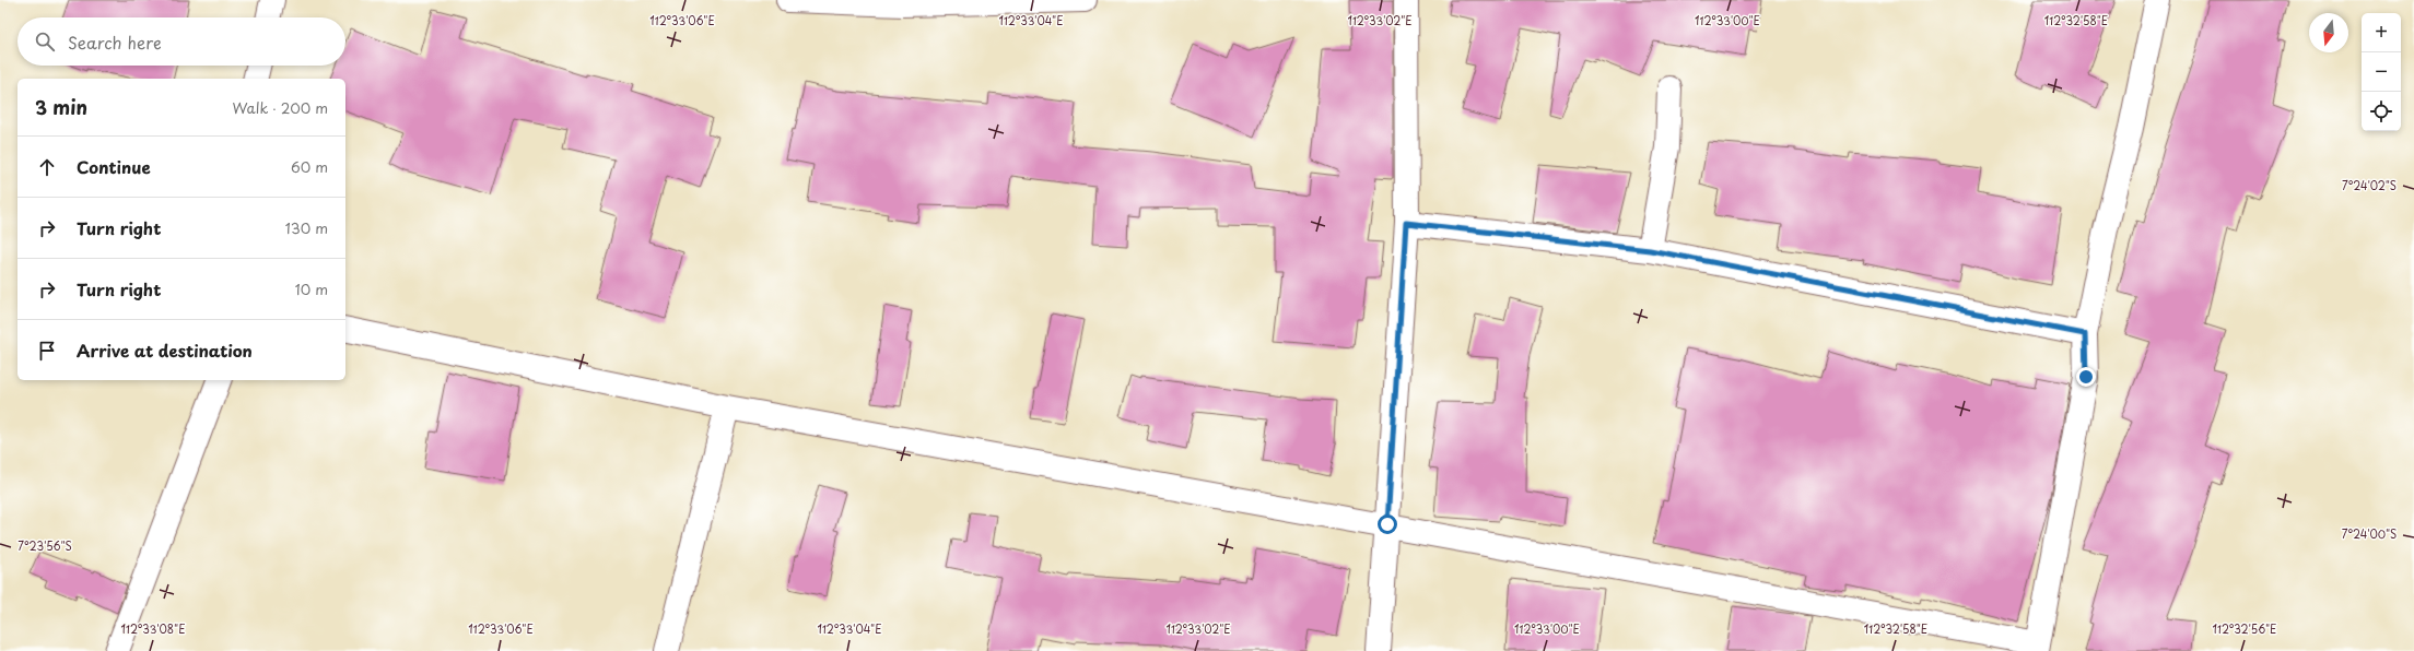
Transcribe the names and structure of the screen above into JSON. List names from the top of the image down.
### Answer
{
  "north": "bottom",
  "page": {
    "map_buttons": ["+", "−"],
    "search": "Search here",
    "heading": ["3 min", "Walk · 200 m"],
    "list": [
      ["Continue", "60 m"],
      ["Turn right", "130 m"],
      ["Turn right", "10 m"],
      "Arrive at destination"
    ]
  },
  "coordinates": [
    "112°33'06\"E",
    "112°33'04\"E",
    "112°33'02\"E",
    "112°33'00\"E",
    "112°32'58\"E",
    "7°24'02\"S",
    "7°24'00\"S",
    "7°23'56\"S",
    "112°33'08\"E",
    "112°32'56\"E"
  ]
}
